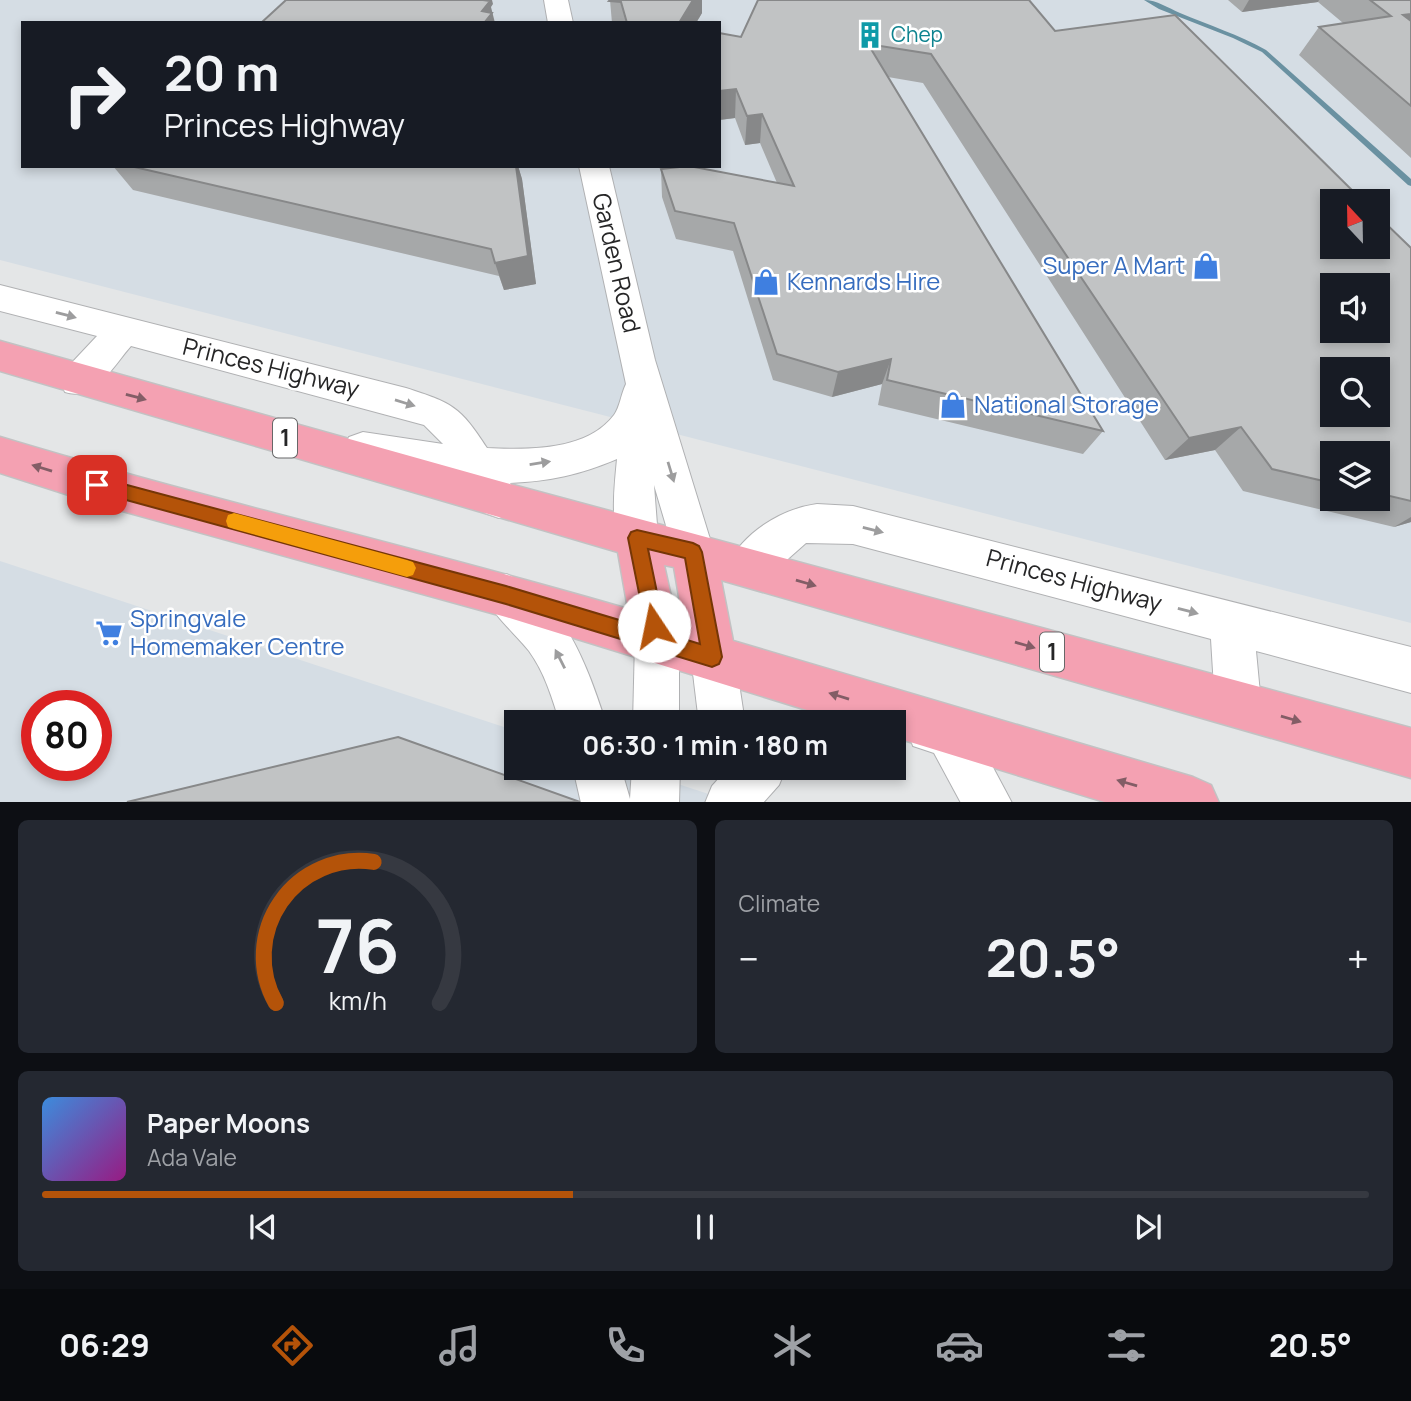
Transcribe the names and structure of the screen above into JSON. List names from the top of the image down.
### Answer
{
  "streets": {
    "highway": ["1"],
    "street": ["Garden Road", "Princes Highway"]
  },
  "crossings": [
    ["Garden Road", "1"],
    ["Princes Highway", "1"]
  ],
  "one_way": ["Princes Highway"],
  "places": {
    "building": ["Chep"],
    "shop": ["Super A Mart", "Kennards Hire", "National Storage"],
    "supermarket": ["Springvale Homemaker Centre"]
  },
  "north": "top",
  "page": {
    "turn": ["20 m", "Princes Highway"],
    "limit": "80",
    "trip": "06:30 · 1 min · 180 m",
    "tile": "Climate",
    "heat": ["−", "20.5°", "+"],
    "song": ["Paper Moons", "Ada Vale"],
    "tabs": ["06:29", "20.5°"],
    "gauge": ["76", "km/h"]
  }
}
